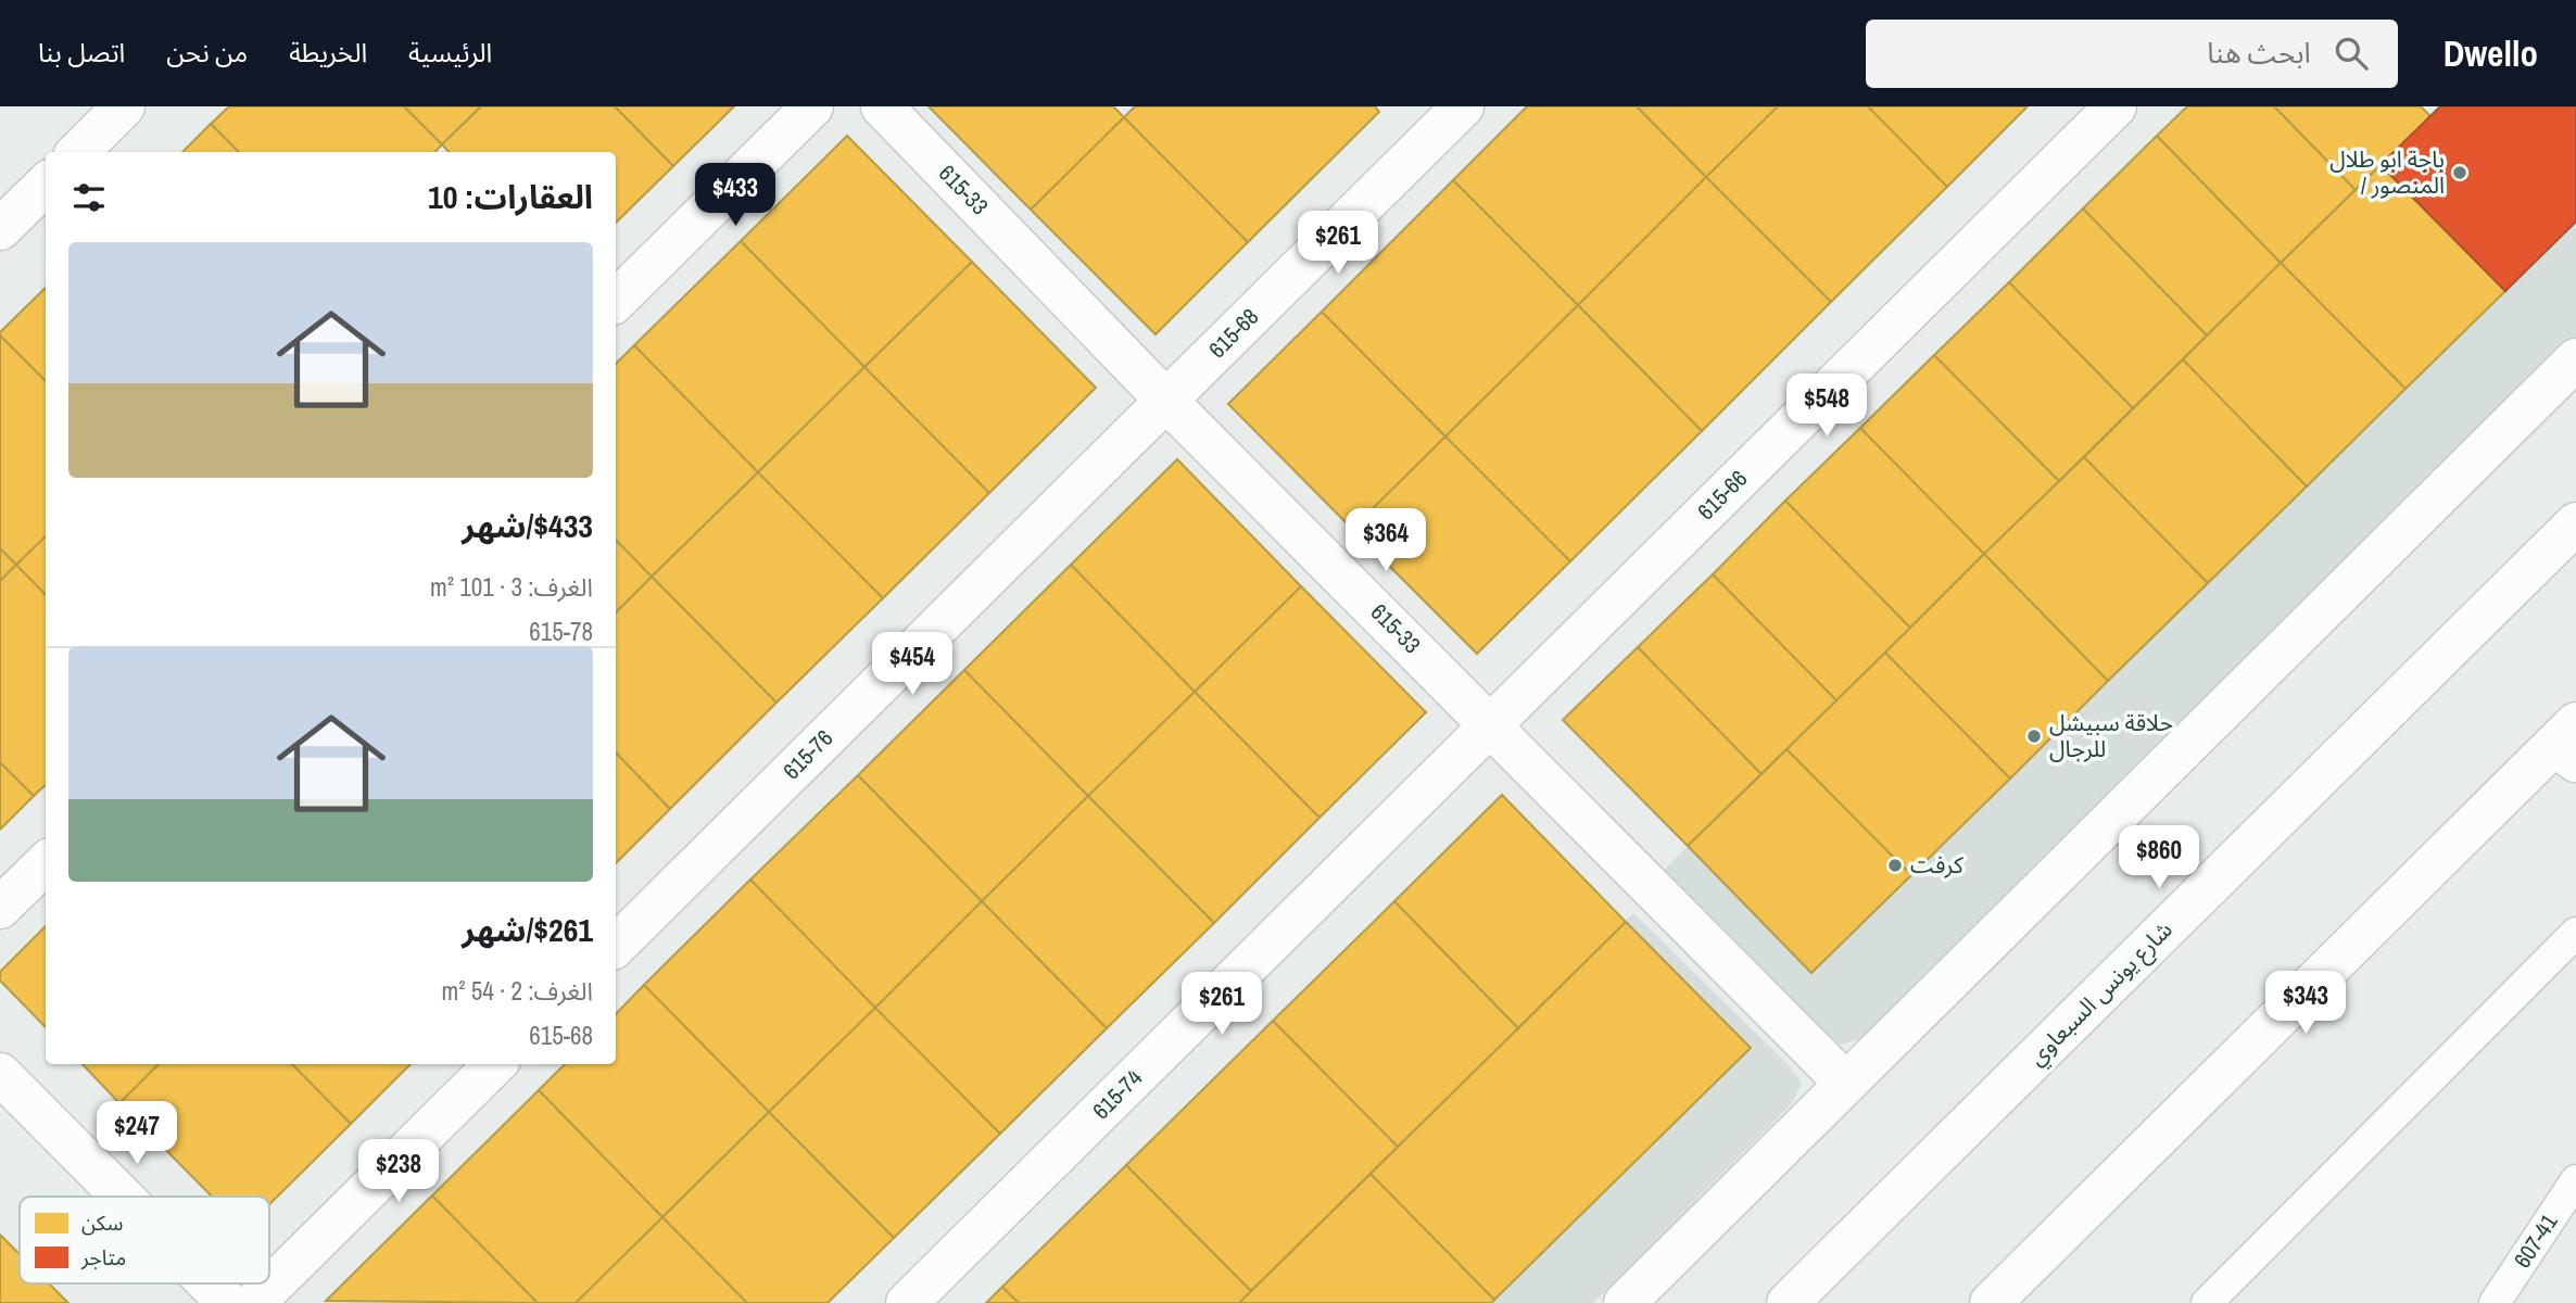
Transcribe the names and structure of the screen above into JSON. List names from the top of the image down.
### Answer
{
  "streets": {
    "street": [
      "615-33",
      "615-68",
      "615-66",
      "615-76",
      "شارع يونس السبعاوي",
      "615-74"
    ],
    "lane": ["607-41"]
  },
  "crossings": [
    ["615-33", "615-68"],
    ["615-33", "615-66"],
    ["615-33", "615-76"],
    ["615-33", "615-74"],
    ["615-68", "615-76"],
    ["615-66", "615-74"]
  ],
  "places": ["باجة ابو طلال / المنصور", "حلاقة سبيشل للرجال", "كرفت"],
  "legend": ["سكن", "متاجر"],
  "page": {
    "header": "Dwello",
    "search": "ابحث هنا",
    "nav": [
      "الرئيسية",
      "الخريطة",
      "من نحن",
      "اتصل بنا"
    ],
    "heading": "العقارات: 10",
    "price": [
      "$433",
      "$261",
      "$548",
      "$364",
      "$454",
      "$860",
      "$343",
      "$261",
      "$247",
      "$238"
    ],
    "list": [
      {
        "name": "$433/شهر",
        "note": "الغرف: 3 · 101 m² · 615-78"
      },
      {
        "name": "$261/شهر",
        "note": "الغرف: 2 · 54 m² · 615-68"
      }
    ]
  }
}
